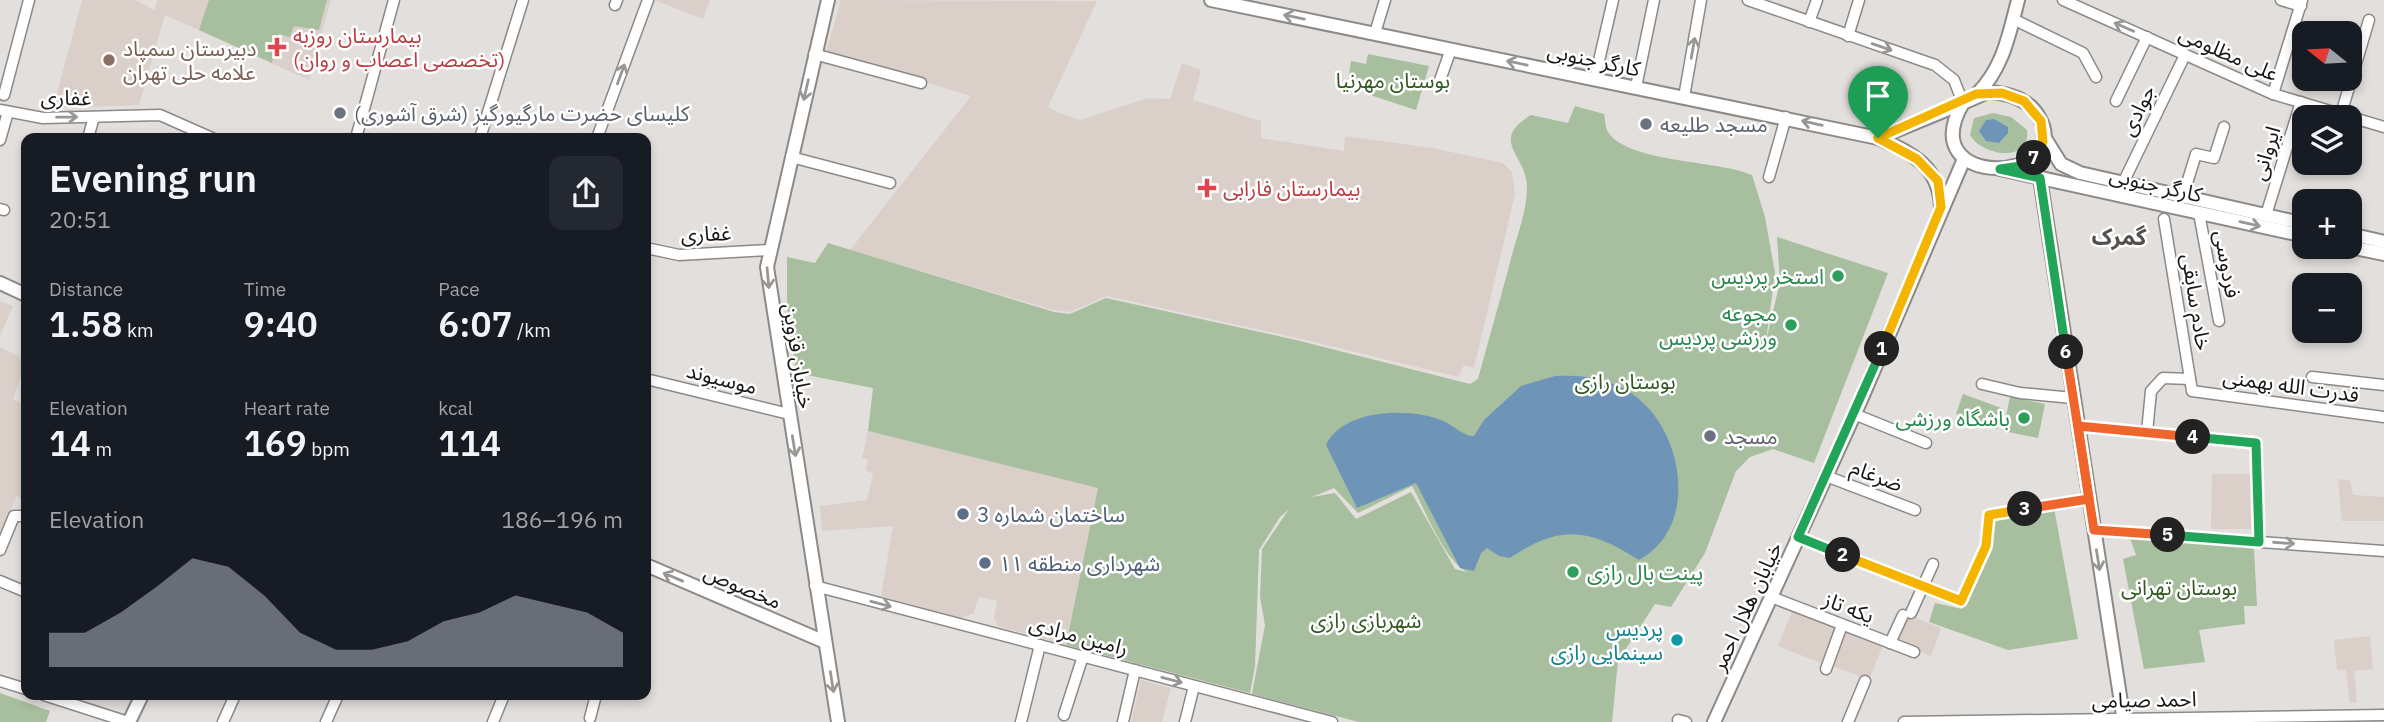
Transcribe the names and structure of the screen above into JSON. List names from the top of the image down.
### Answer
{
  "streets": {
    "main road": [
      "کارگر جنوبی",
      "خیابان قزوین",
      "مخصوص",
      "خیابان هلال احمر"
    ],
    "street": [
      "علی مظلومی",
      "غفاری",
      "جوادی",
      "ایروانی",
      "فردوسی",
      "خادم سابقی",
      "موسیوند",
      "قدرت الله بهمنی",
      "ضرغام",
      "یکه تاز",
      "رامین مرادی",
      "احمد صیامی"
    ]
  },
  "crossings": [
    ["علی مظلومی", "جوادی"],
    ["علی مظلومی", "ایروانی"],
    ["کارگر جنوبی", "جوادی"],
    ["کارگر جنوبی", "ایروانی"],
    ["کارگر جنوبی", "فردوسی"],
    ["کارگر جنوبی", "خیابان هلال احمر"],
    ["غفاری", "خیابان قزوین"],
    ["خادم سابقی", "قدرت الله بهمنی"],
    ["خیابان قزوین", "موسیوند"],
    ["خیابان قزوین", "مخصوص"],
    ["خیابان قزوین", "رامین مرادی"],
    ["ضرغام", "خیابان هلال احمر"],
    ["خیابان هلال احمر", "یکه تاز"]
  ],
  "one_way": ["خیابان قزوین", "مخصوص", "رامین مرادی"],
  "districts": ["گمرک"],
  "parks": [
    "بوستان مهرنیا",
    "بوستان رازی",
    "بوستان تهرانی",
    "شهربازی رازی"
  ],
  "places": {
    "health": ["بیمارستان روزبه (تخصصی اعصاب و روان)", "بیمارستان فارابی"],
    "other": [
      "دبیرستان سمپاد علامه حلی تهران",
      "کلیسای حضرت مارگیورگیز (شرق آشوری)",
      "مسجد طلیعه",
      "استخر پردیس",
      "مجوعه ورزشی پردیس",
      "باشگاه ورزشی",
      "مسجد",
      "ساختمان شماره 3",
      "شهرداری منطقه ۱۱",
      "پینت بال رازی",
      "پردیس سینمایی رازی"
    ]
  },
  "north": "left",
  "page": {
    "map_buttons": ["+", "−"],
    "heading": ["Evening run", "20:51"],
    "pins": [
      "7",
      "1",
      "6",
      "4",
      "3",
      "5",
      "2"
    ],
    "stats": [
      ["Distance", "1.58 km"],
      ["Time", "9:40"],
      ["Pace", "6:07 /km"],
      ["Elevation", "14 m"],
      ["Heart rate", "169 bpm"],
      ["kcal", "114"]
    ],
    "chart": ["Elevation", "186–196 m"]
  }
}
